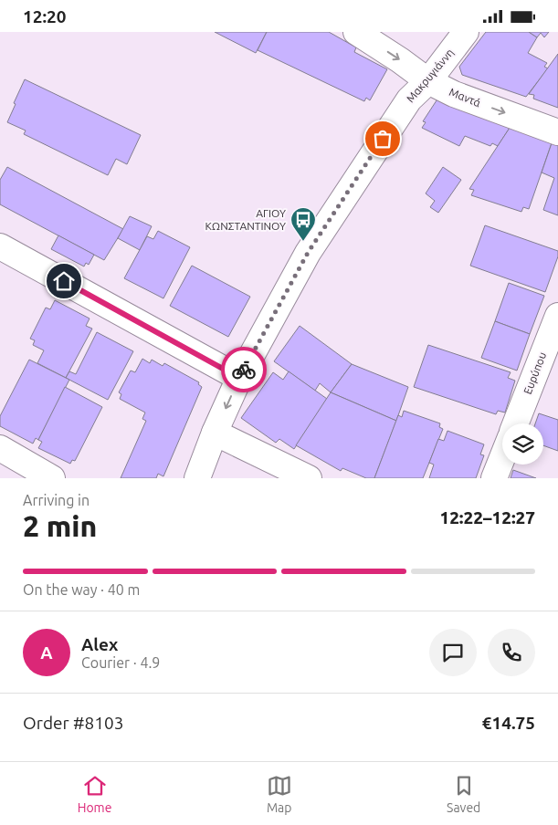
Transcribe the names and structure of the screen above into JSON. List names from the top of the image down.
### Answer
{
  "streets": {
    "street": ["Μακρυγιάννη", "Μαντά", "Ευρύπου"]
  },
  "crossings": [
    ["Μακρυγιάννη", "Μαντά"]
  ],
  "one_way": ["Μαντά"],
  "places": {
    "bus stop": ["ΑΓΙΟΥ ΚΩΝΣΤΑΝΤΙΝΟΥ"]
  },
  "page": {
    "status": "12:20",
    "heading": ["2 min", "Arriving in", "12:22–12:27"],
    "panel": [
      "Alex",
      "Courier · 4.9",
      "Order #8103",
      "€14.75"
    ],
    "bar": "On the way · 40 m",
    "round": "A",
    "tabs": ["Home", "Map", "Saved"]
  }
}
